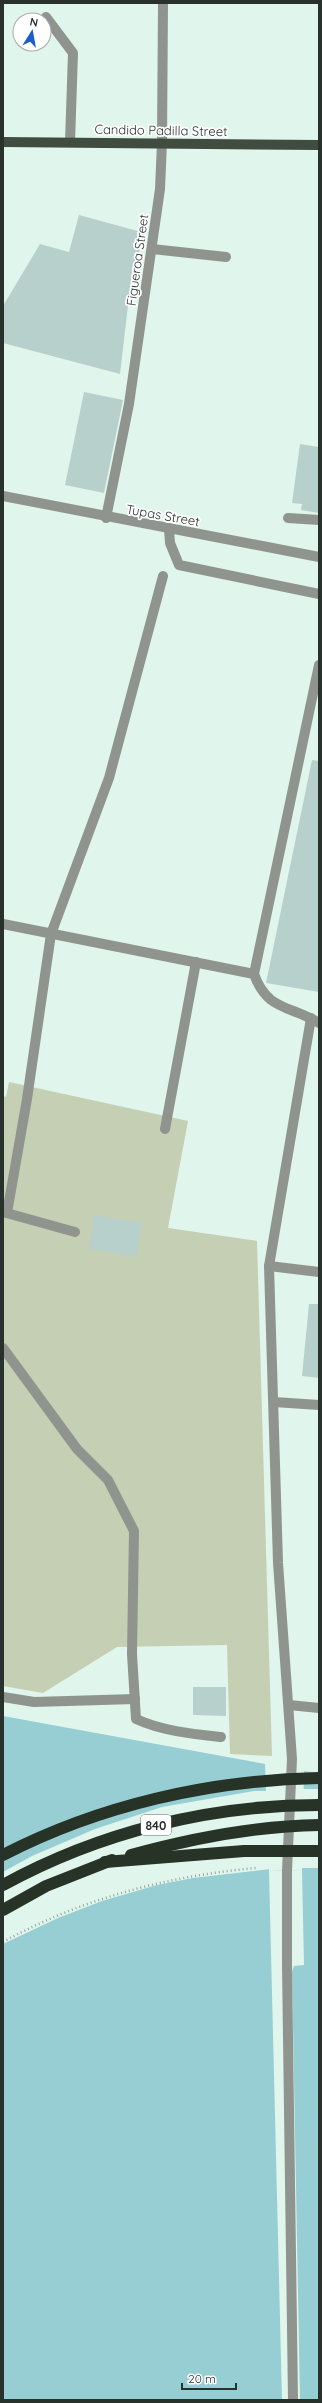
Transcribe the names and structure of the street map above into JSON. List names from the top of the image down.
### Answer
{
  "streets": {
    "highway": ["840"],
    "main road": ["Candido Padilla Street"],
    "street": ["Figueroa Street", "Tupas Street"]
  },
  "crossings": [
    ["Candido Padilla Street", "Figueroa Street"],
    ["Figueroa Street", "Tupas Street"]
  ],
  "scale_bar": "20 m",
  "north": "top"
}
